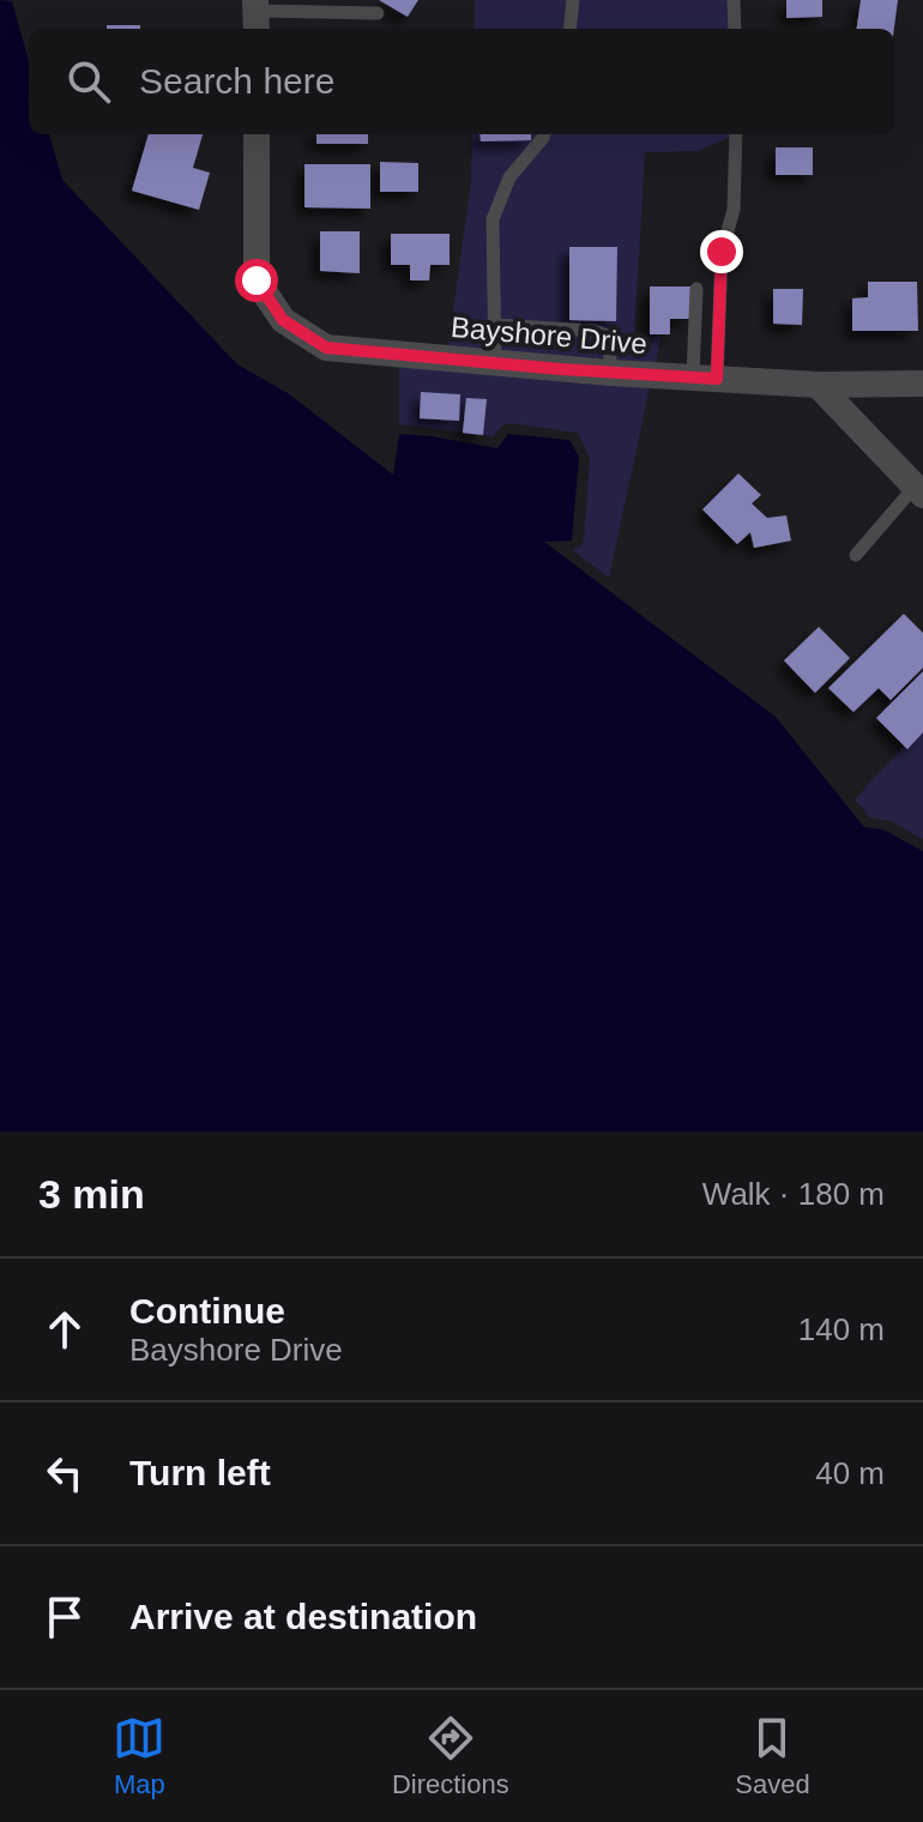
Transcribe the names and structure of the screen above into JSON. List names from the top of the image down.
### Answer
{
  "streets": {
    "street": ["Bayshore Drive"]
  },
  "page": {
    "search": "Search here",
    "heading": ["3 min", "Walk · 180 m"],
    "list": [
      ["Continue", "Bayshore Drive", "140 m"],
      ["Turn left", "40 m"],
      "Arrive at destination"
    ],
    "nav": ["Map", "Directions", "Saved"]
  }
}
